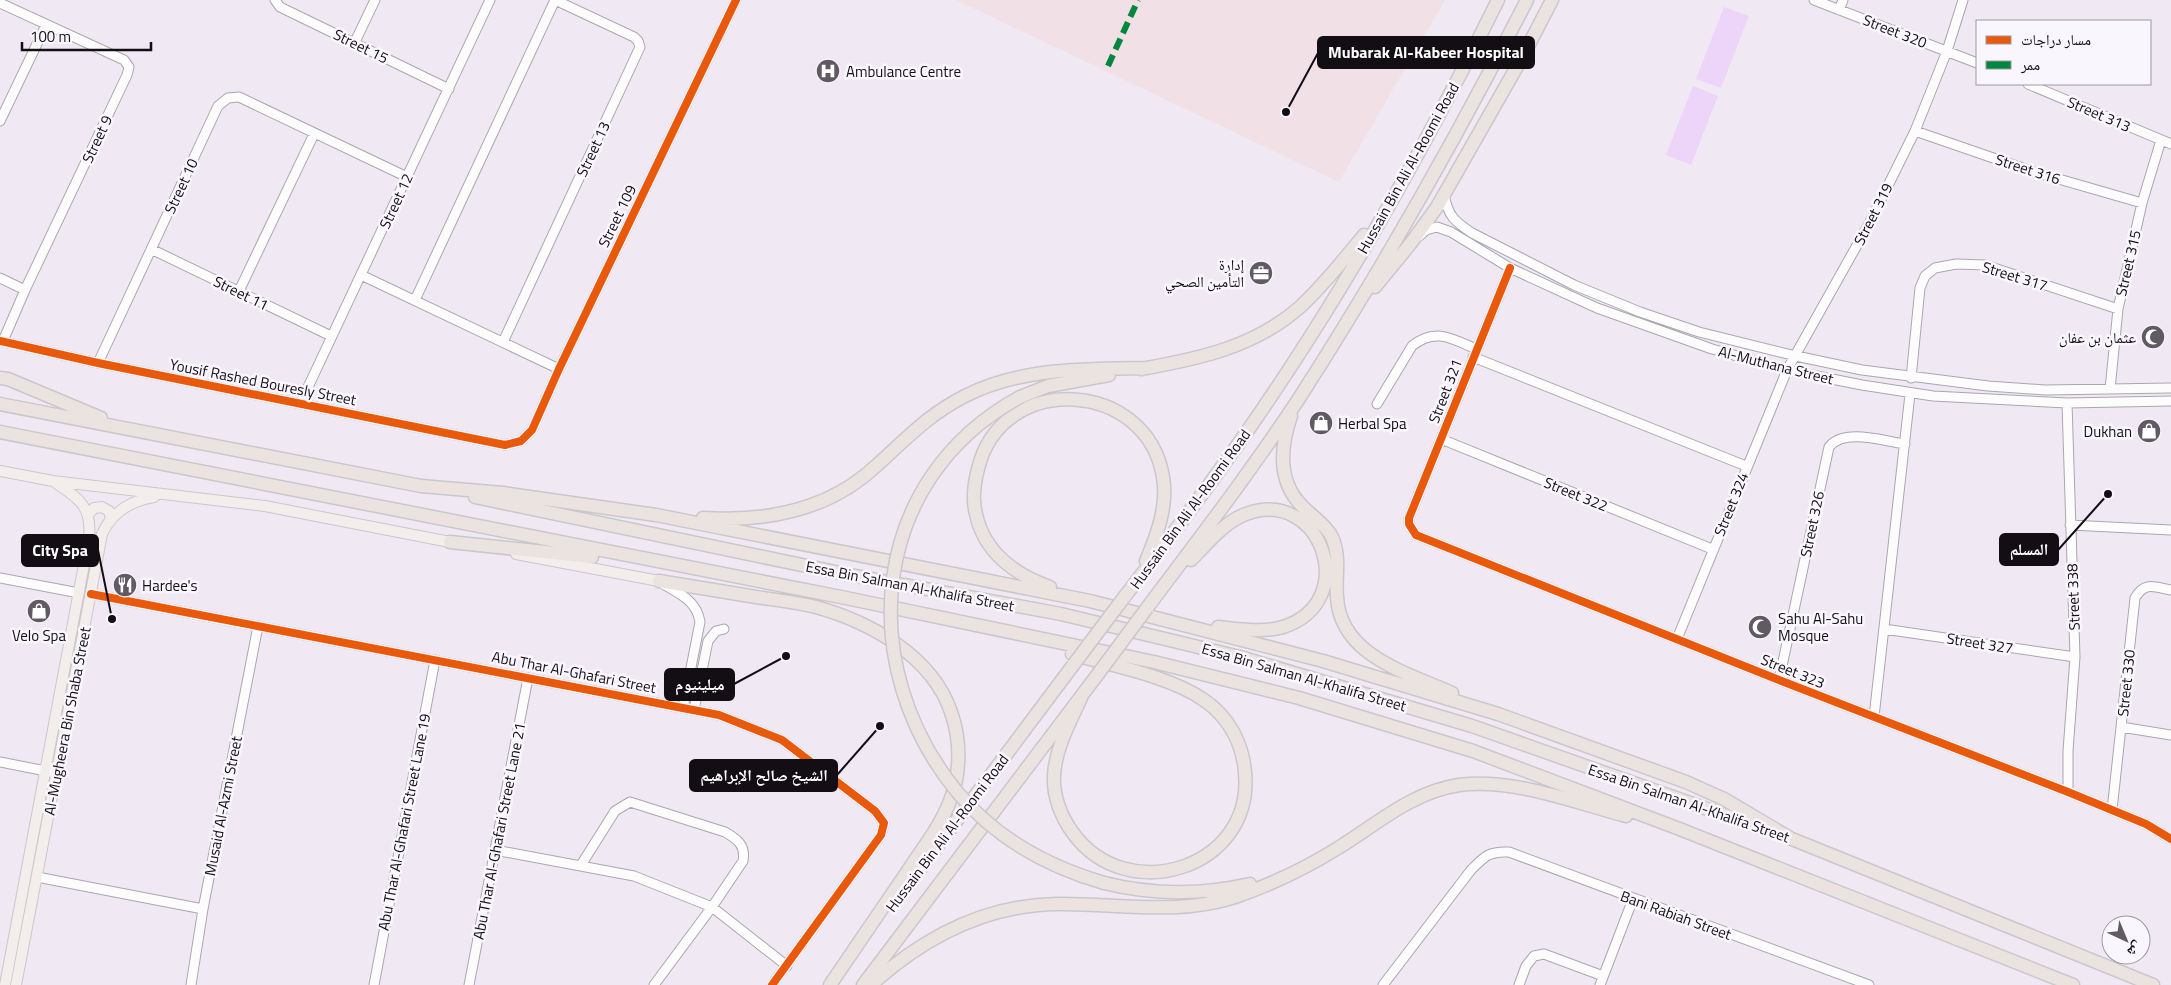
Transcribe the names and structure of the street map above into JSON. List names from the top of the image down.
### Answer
{
  "streets": {
    "highway": ["Hussain Bin Ali Al-Roomi Road", "Essa Bin Salman Al-Khalifa Street"],
    "main road": ["Al-Mugheera Bin Shaba Street"],
    "street": [
      "Street 320",
      "Street 15",
      "Street 313",
      "Street 9",
      "Street 13",
      "Street 316",
      "Street 10",
      "Street 12",
      "Street 319",
      "Street 109",
      "Street 315",
      "Street 317",
      "Street 11",
      "Al-Muthana Street",
      "Yousif Rashed Bouresly Street",
      "Street 321",
      "Street 322",
      "Street 324",
      "Street 326",
      "Street 338",
      "Street 327",
      "Street 323",
      "Abu Thar Al-Ghafari Street",
      "Street 330",
      "Musaid Al-Azmi Street",
      "Abu Thar Al-Ghafari Street Lane 19",
      "Abu Thar Al-Ghafari Street Lane 21",
      "Bani Rabiah Street"
    ]
  },
  "crossings": [
    ["Street 320", "Street 319"],
    ["Street 15", "Street 12"],
    ["Street 313", "Street 315"],
    ["Street 9", "Yousif Rashed Bouresly Street"],
    ["Street 316", "Street 319"],
    ["Street 316", "Street 315"],
    ["Street 10", "Street 12"],
    ["Street 10", "Street 11"],
    ["Street 10", "Yousif Rashed Bouresly Street"],
    ["Street 12", "Street 11"],
    ["Street 12", "Yousif Rashed Bouresly Street"],
    ["Street 319", "Al-Muthana Street"],
    ["Street 319", "Street 324"],
    ["Street 109", "Yousif Rashed Bouresly Street"],
    ["Street 315", "Street 317"],
    ["Street 315", "Al-Muthana Street"],
    ["Street 317", "Al-Muthana Street"],
    ["Al-Muthana Street", "Street 321"],
    ["Al-Muthana Street", "Street 324"],
    ["Al-Muthana Street", "Street 338"],
    ["Street 321", "Street 322"],
    ["Street 321", "Street 324"],
    ["Street 321", "Street 323"],
    ["Street 322", "Street 324"],
    ["Street 324", "Street 323"],
    ["Street 326", "Street 323"],
    ["Street 338", "Street 327"],
    ["Street 338", "Street 323"],
    ["Street 323", "Street 330"],
    ["Abu Thar Al-Ghafari Street", "Al-Mugheera Bin Shaba Street"],
    ["Abu Thar Al-Ghafari Street", "Musaid Al-Azmi Street"],
    ["Abu Thar Al-Ghafari Street", "Abu Thar Al-Ghafari Street Lane 19"],
    ["Abu Thar Al-Ghafari Street", "Abu Thar Al-Ghafari Street Lane 21"]
  ],
  "places": {
    "hospital": ["Ambulance Centre"],
    "other": [
      "Mubarak Al-Kabeer Hospital",
      "المسلم",
      "City Spa",
      "ميلينيوم",
      "الشيخ صالح الإبراهيم"
    ],
    "office": ["إدارة التأمين الصحي"],
    "mosque": ["عثمان بن عفان", "Sahu Al-Sahu Mosque"],
    "shop": ["Herbal Spa", "Dukhan", "Velo Spa"],
    "restaurant": ["Hardee's"]
  },
  "legend": ["مسار دراجات", "ممر"],
  "scale_bar": "100 m",
  "north": "bottom right"
}
